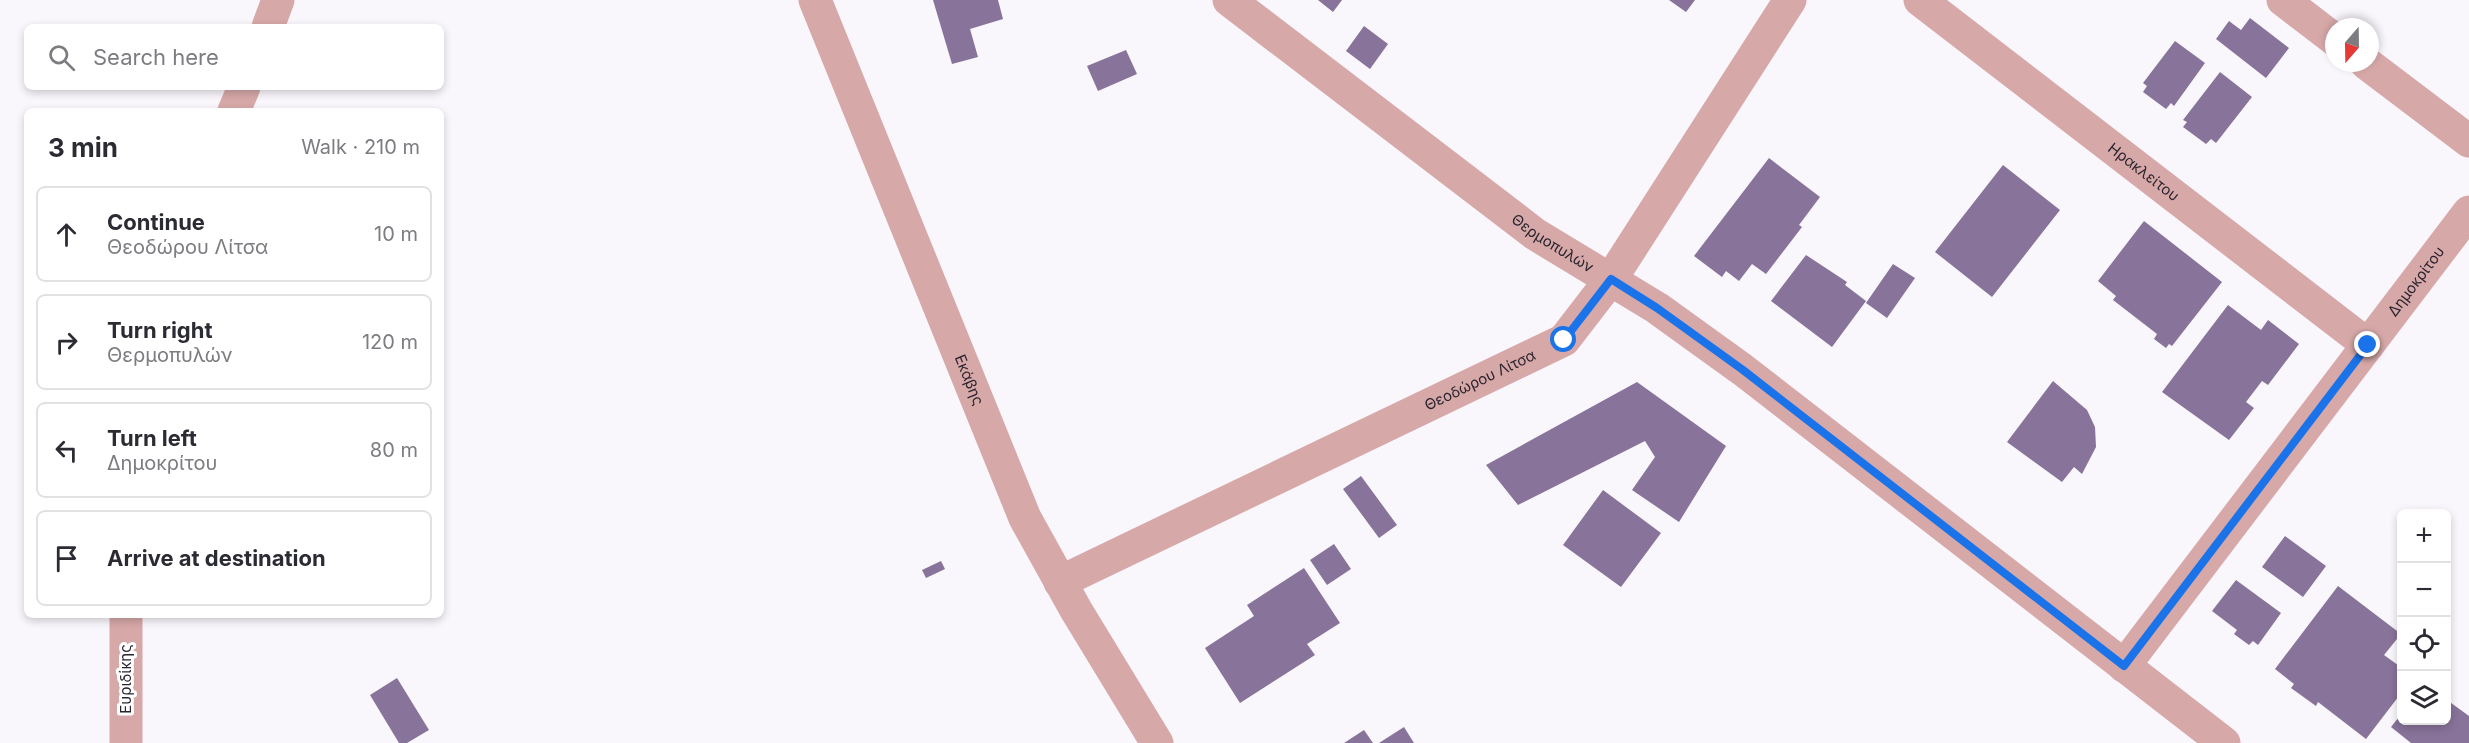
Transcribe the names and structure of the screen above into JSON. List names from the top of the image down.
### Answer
{
  "streets": {
    "street": [
      "Ηρακλείτου",
      "Θερμοπυλών",
      "Δημοκρίτου",
      "Εκάβης",
      "Θεοδώρου Λίτσα",
      "Ευριδίκης"
    ]
  },
  "crossings": [
    ["Ηρακλείτου", "Δημοκρίτου"],
    ["Θερμοπυλών", "Δημοκρίτου"],
    ["Θερμοπυλών", "Θεοδώρου Λίτσα"],
    ["Εκάβης", "Θεοδώρου Λίτσα"]
  ],
  "north": "bottom",
  "page": {
    "search": "Search here",
    "heading": ["3 min", "Walk · 210 m"],
    "list": [
      ["Continue", "Θεοδώρου Λίτσα", "10 m"],
      ["Turn right", "Θερμοπυλών", "120 m"],
      ["Turn left", "Δημοκρίτου", "80 m"],
      "Arrive at destination"
    ],
    "map_buttons": ["+", "−"]
  }
}
